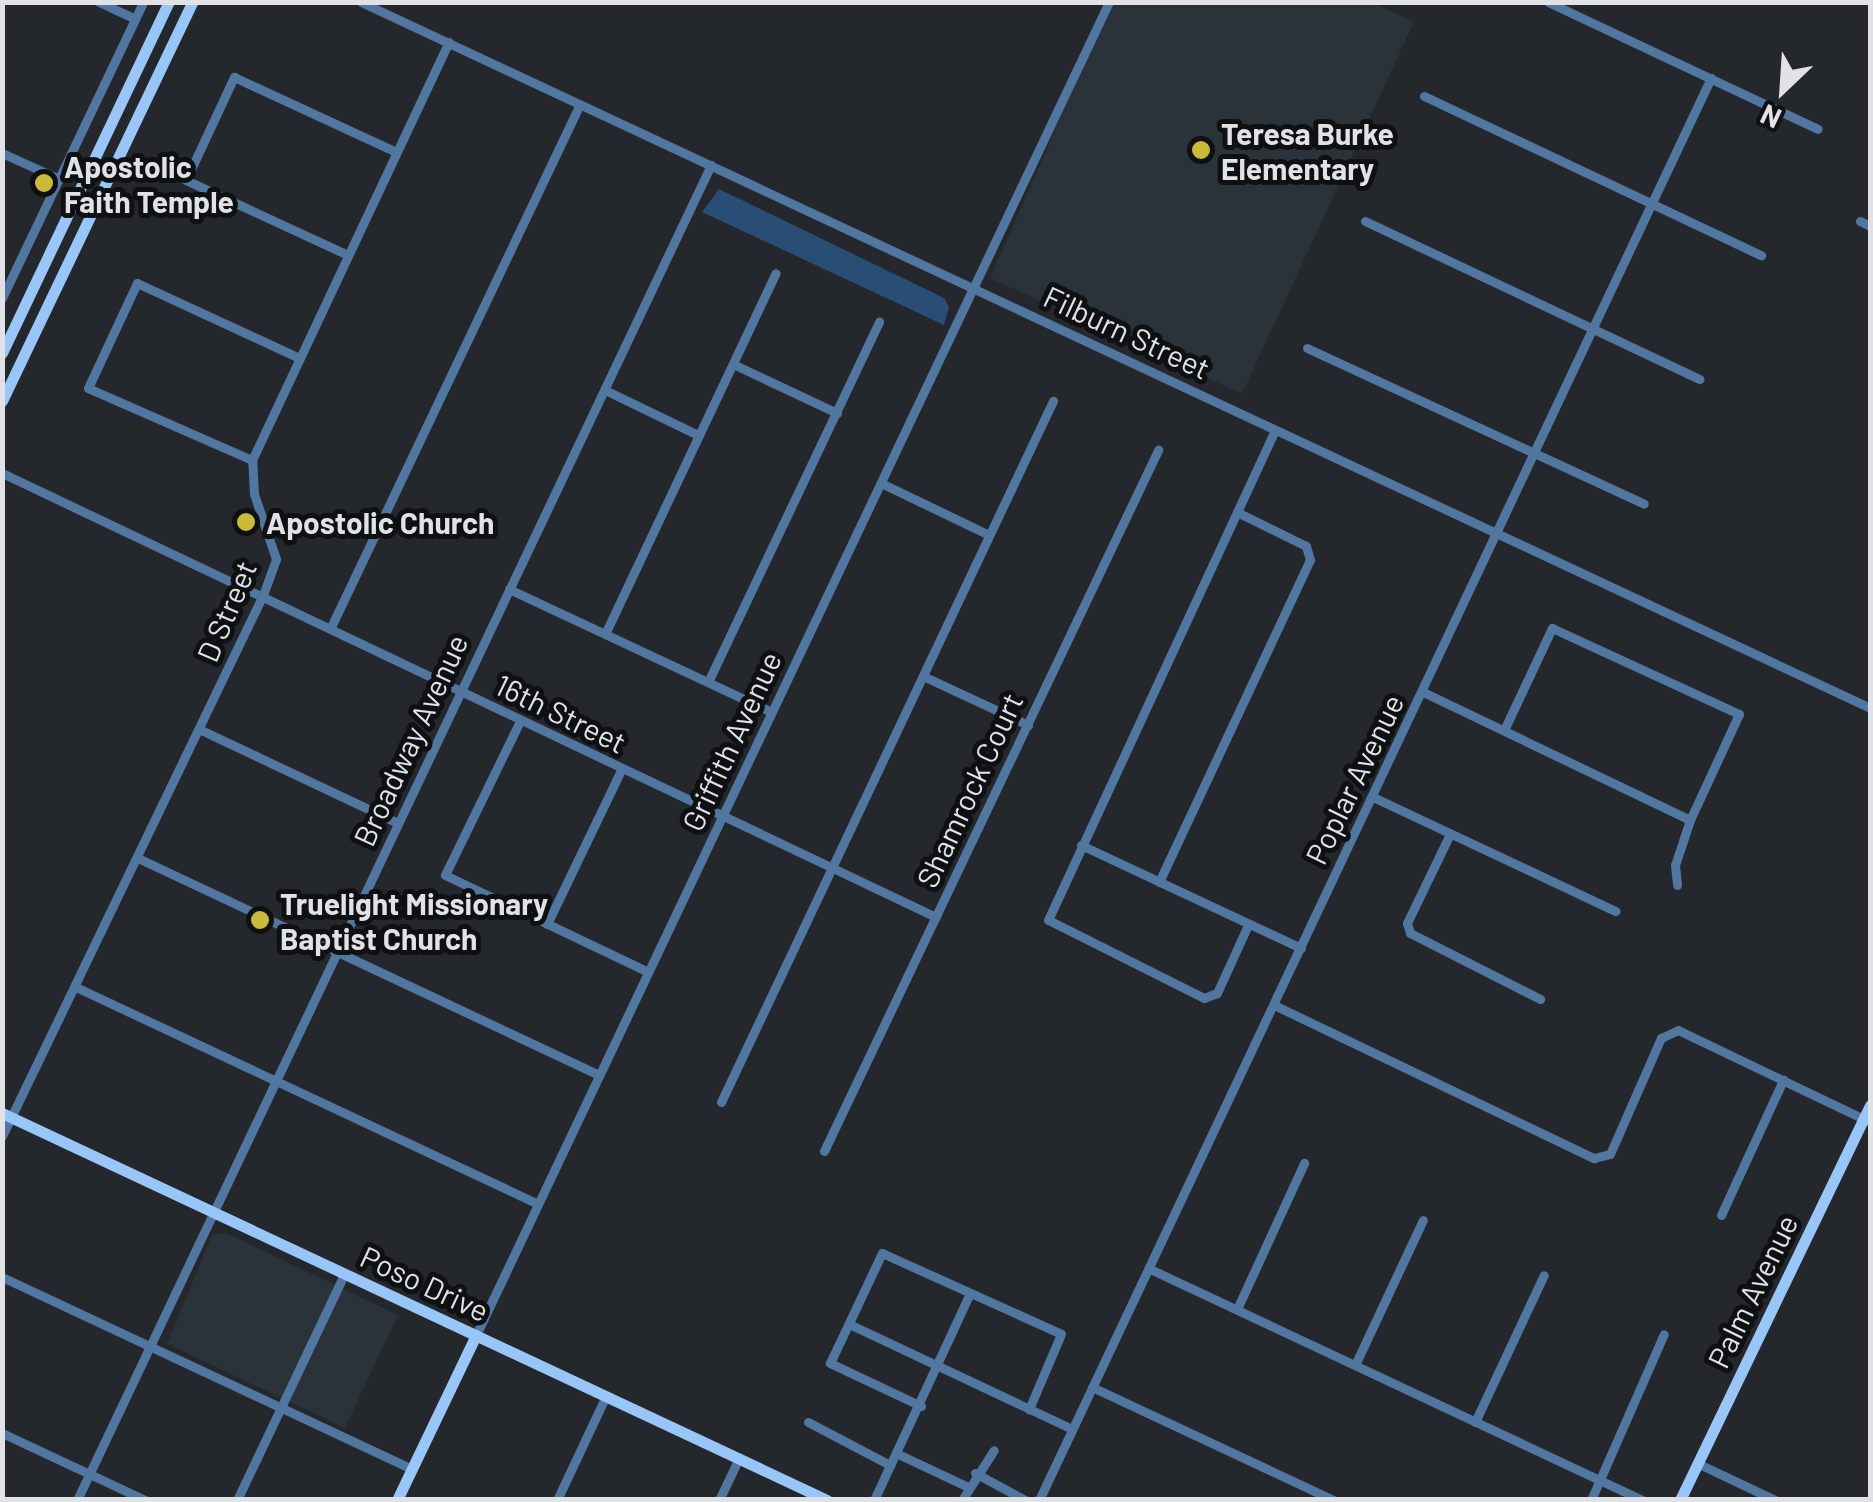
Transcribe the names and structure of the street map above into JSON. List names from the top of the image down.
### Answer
{
  "streets": {
    "main road": ["Griffith Avenue", "Poso Drive", "Palm Avenue"],
    "street": [
      "Filburn Street",
      "D Street",
      "16th Street",
      "Broadway Avenue",
      "Poplar Avenue",
      "Shamrock Court"
    ]
  },
  "crossings": [
    ["Filburn Street", "Broadway Avenue"],
    ["Filburn Street", "Griffith Avenue"],
    ["Filburn Street", "Poplar Avenue"],
    ["D Street", "16th Street"],
    ["D Street", "Poso Drive"],
    ["16th Street", "Broadway Avenue"],
    ["16th Street", "Griffith Avenue"],
    ["16th Street", "Shamrock Court"],
    ["Broadway Avenue", "Poso Drive"],
    ["Griffith Avenue", "Poso Drive"]
  ],
  "places": [
    "Teresa Burke Elementary",
    "Apostolic Faith Temple",
    "Apostolic Church",
    "Truelight Missionary Baptist Church"
  ],
  "north": "bottom left"
}
